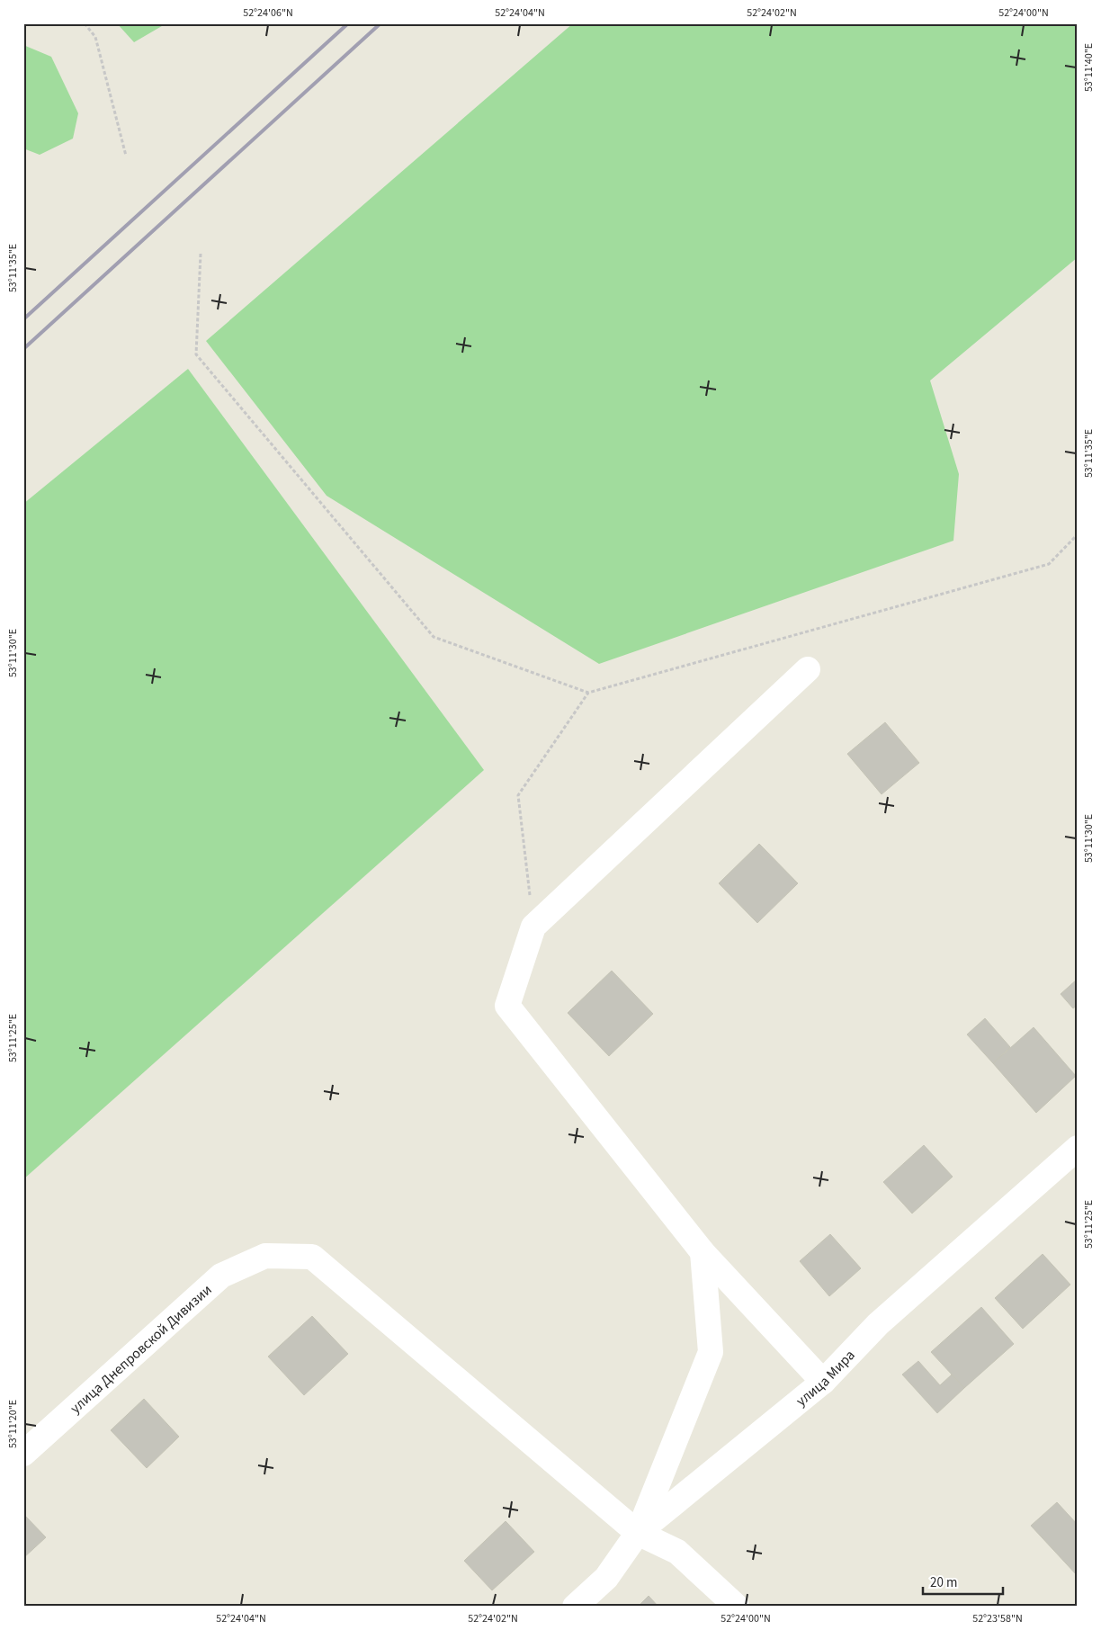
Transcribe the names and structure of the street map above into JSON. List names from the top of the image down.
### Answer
{
  "streets": {
    "street": ["улица Днепровской Дивизии", "улица Мира"]
  },
  "crossings": [
    ["улица Днепровской Дивизии", "улица Мира"]
  ],
  "scale_bar": "20 m",
  "coordinates": [
    "52°24'06\"N",
    "52°24'04\"N",
    "52°24'02\"N",
    "52°24'00\"N",
    "53°11'40\"E",
    "53°11'35\"E",
    "53°11'30\"E",
    "53°11'25\"E",
    "53°11'20\"E",
    "52°23'58\"N"
  ]
}
